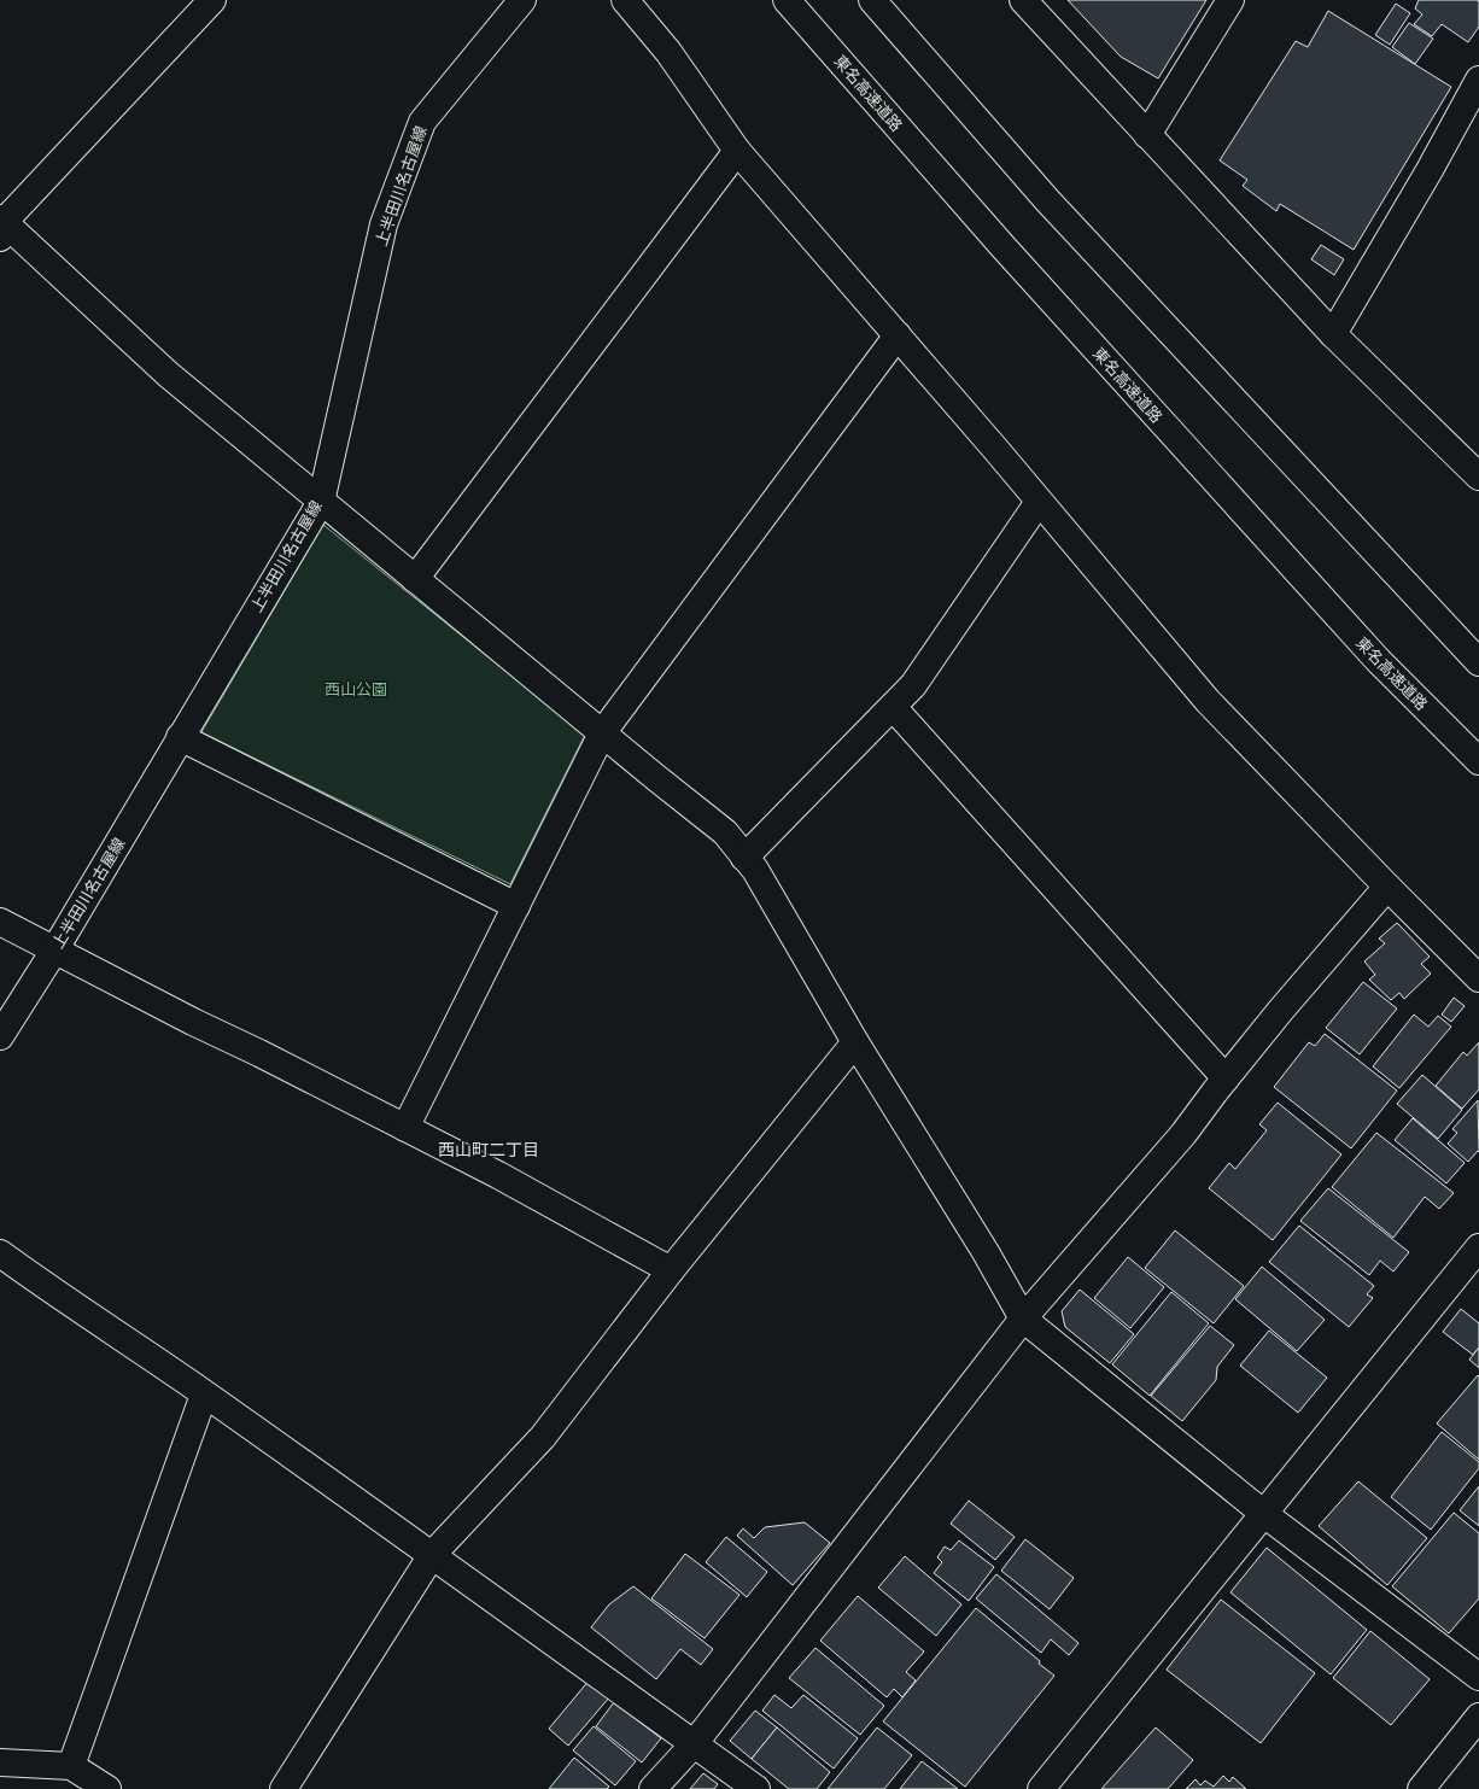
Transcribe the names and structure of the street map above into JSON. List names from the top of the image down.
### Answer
{
  "streets": {
    "main road": ["東名高速道路", "上半田川名古屋線"]
  },
  "districts": ["西山町二丁目"],
  "parks": ["西山公園"]
}
